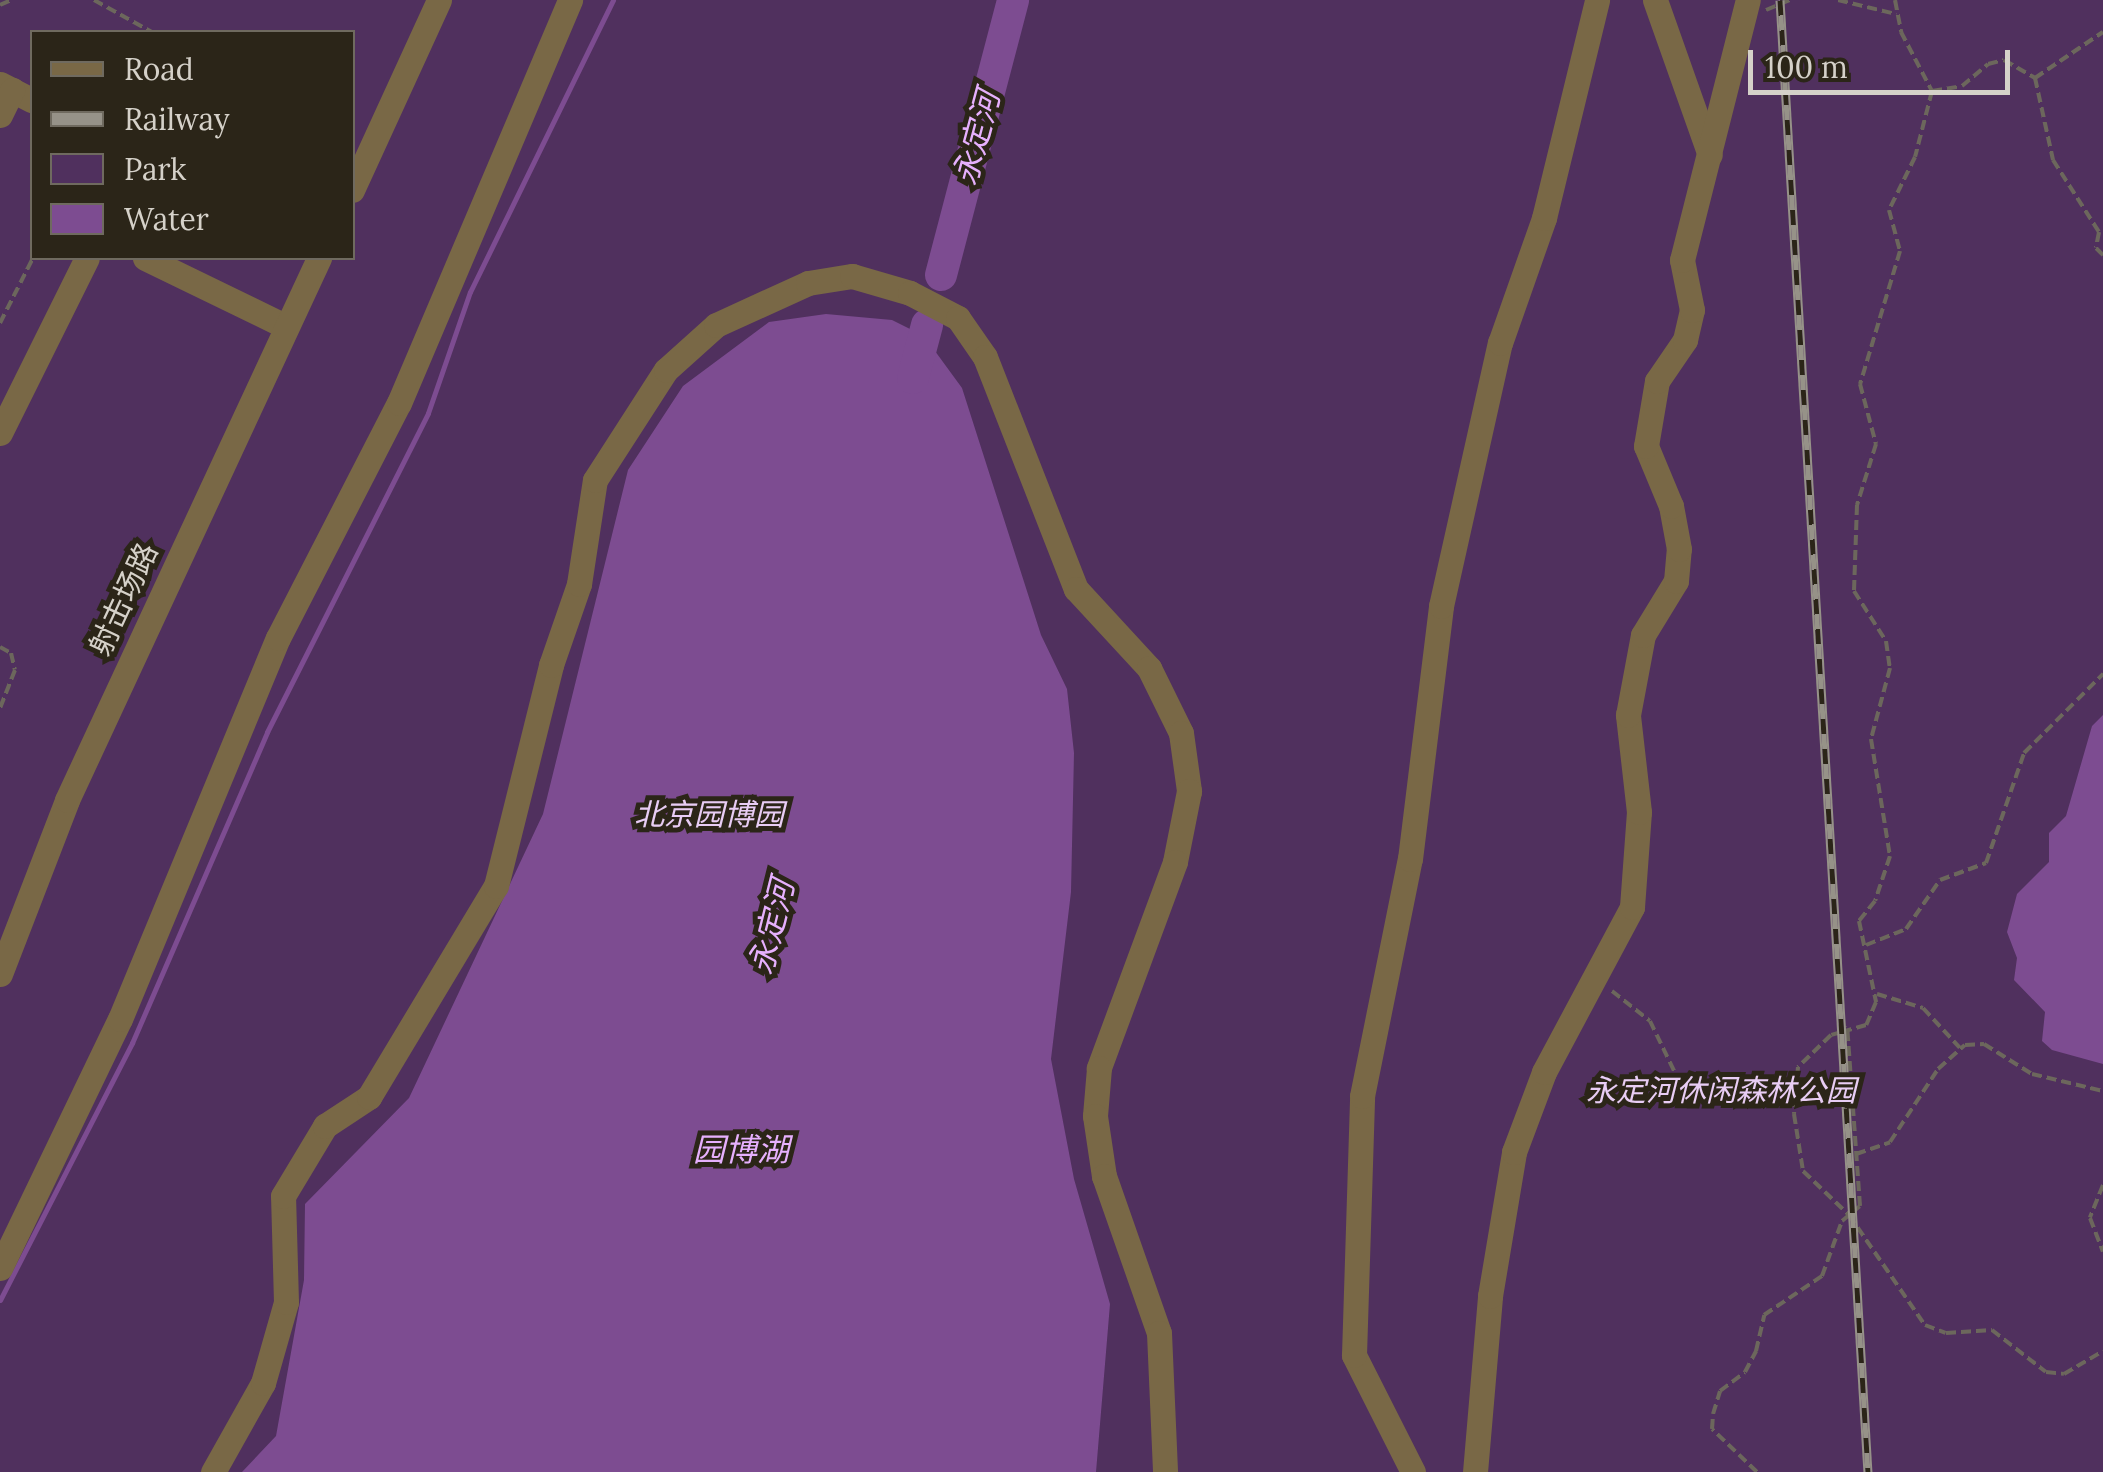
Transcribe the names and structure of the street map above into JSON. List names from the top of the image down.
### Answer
{
  "streets": {
    "street": ["射击场路"]
  },
  "water": ["永定河", "园博湖"],
  "parks": ["北京园博园", "永定河休闲森林公园"],
  "legend": [
    "Road",
    "Railway",
    "Park",
    "Water"
  ],
  "scale_bar": "100 m"
}
